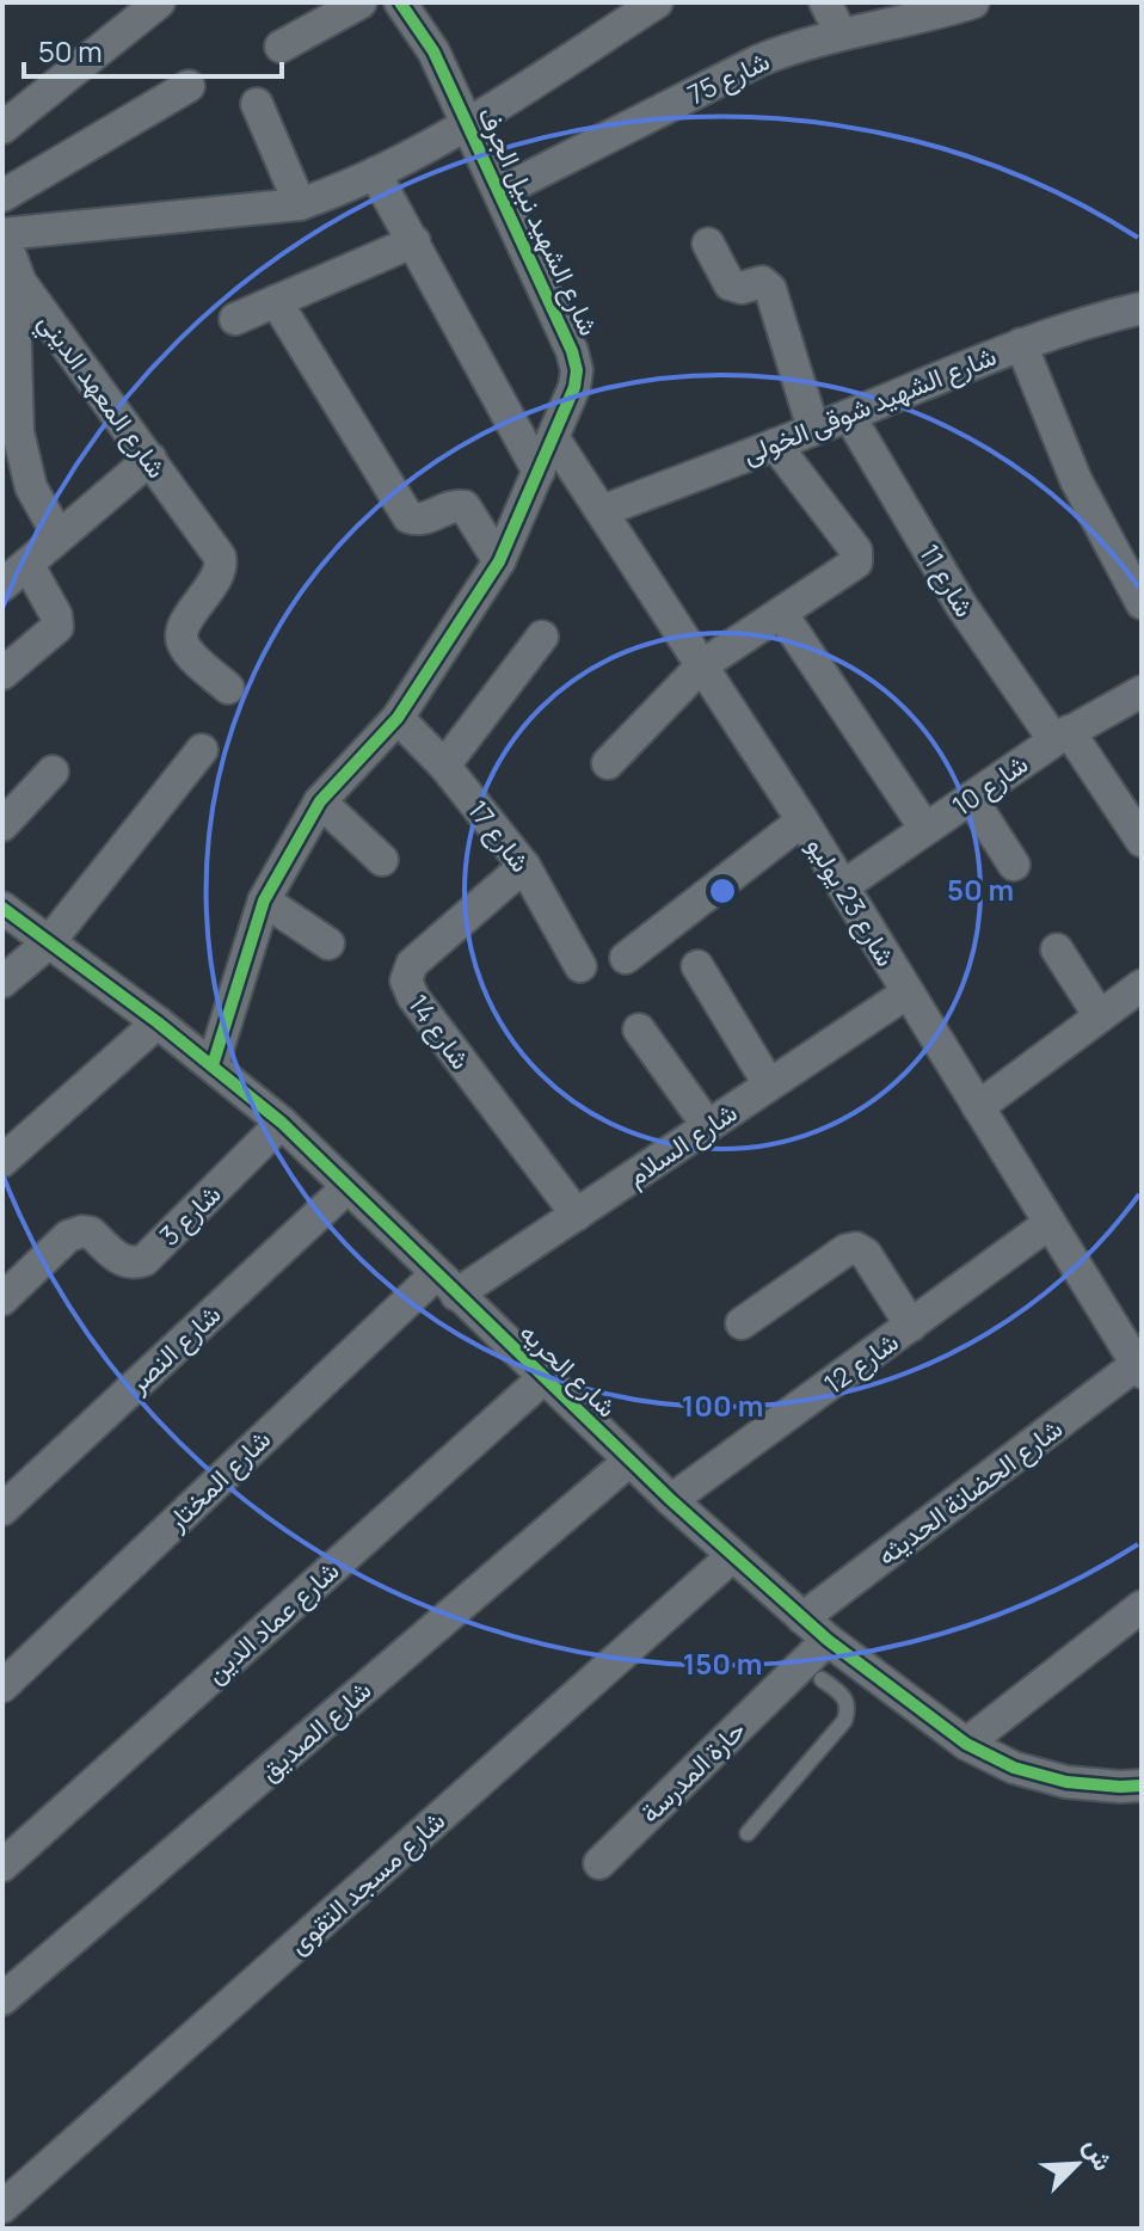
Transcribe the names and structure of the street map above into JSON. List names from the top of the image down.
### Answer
{
  "streets": {
    "street": [
      "شارع 75",
      "شارع الشهيد نبيل الجرف",
      "شارع المعهد الديني",
      "شارع الشهيد شوقى الخولى",
      "شارع 11",
      "شارع 10",
      "شارع 17",
      "شارع 23 يوليو",
      "شارع 14",
      "شارع السلام",
      "شارع 3",
      "شارع النصر",
      "شارع 12",
      "شارع الحريه",
      "شارع المختار",
      "شارع الحضانة الحديثه",
      "شارع عماد الدين",
      "شارع الصديق",
      "حارة المدرسة",
      "شارع مسجد التقوى"
    ]
  },
  "crossings": [
    ["شارع 75", "شارع الشهيد نبيل الجرف"],
    ["شارع الشهيد نبيل الجرف", "شارع 17"],
    ["شارع الشهيد نبيل الجرف", "شارع 23 يوليو"],
    ["شارع الشهيد نبيل الجرف", "شارع الحريه"],
    ["شارع الشهيد شوقى الخولى", "شارع 11"],
    ["شارع الشهيد شوقى الخولى", "شارع 23 يوليو"],
    ["شارع 11", "شارع 10"],
    ["شارع 10", "شارع 23 يوليو"],
    ["شارع 17", "شارع 14"],
    ["شارع 23 يوليو", "شارع السلام"],
    ["شارع 23 يوليو", "شارع 12"],
    ["شارع 23 يوليو", "شارع الحضانة الحديثه"],
    ["شارع 14", "شارع السلام"],
    ["شارع السلام", "شارع الحريه"],
    ["شارع السلام", "شارع المختار"],
    ["شارع 3", "شارع الحريه"],
    ["شارع النصر", "شارع الحريه"],
    ["شارع 12", "شارع الحريه"],
    ["شارع الحريه", "شارع المختار"],
    ["شارع الحريه", "شارع الحضانة الحديثه"],
    ["شارع الحريه", "شارع عماد الدين"],
    ["شارع الحريه", "شارع الصديق"],
    ["شارع الحريه", "حارة المدرسة"],
    ["شارع الحريه", "شارع مسجد التقوى"]
  ],
  "scale_bar": "50 m",
  "north": "top right",
  "rings": ["50 m", "100 m", "150 m"]
}
